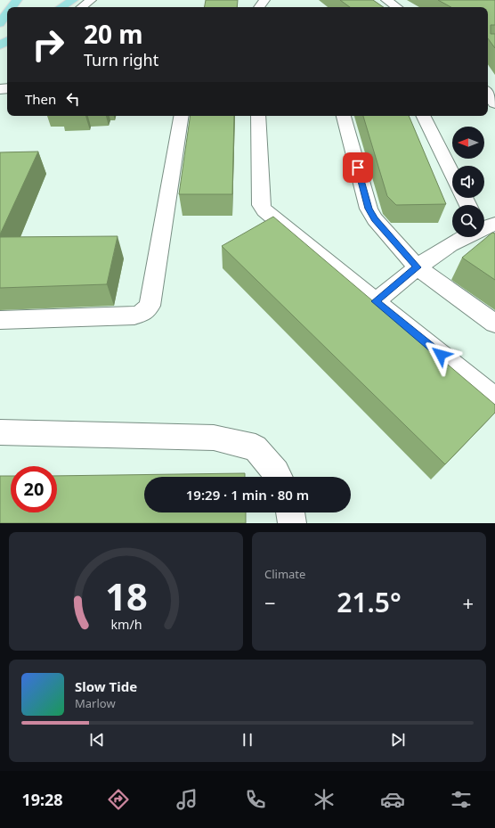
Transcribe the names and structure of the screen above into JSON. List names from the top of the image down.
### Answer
{
  "north": "left",
  "page": {
    "turn": ["20 m", "Turn right"],
    "then": "Then",
    "limit": "20",
    "trip": "19:29 · 1 min · 80 m",
    "tile": "Climate",
    "heat": ["−", "21.5°", "+"],
    "song": ["Slow Tide", "Marlow"],
    "tabs": "19:28",
    "gauge": ["18", "km/h"]
  }
}
